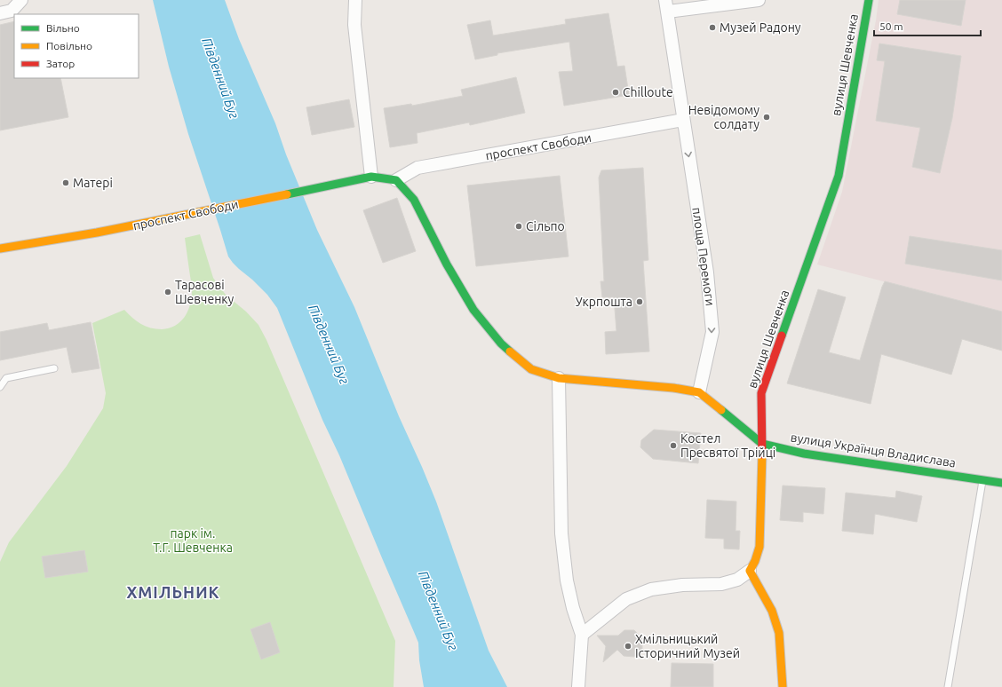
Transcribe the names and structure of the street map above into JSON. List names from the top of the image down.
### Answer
{
  "streets": {
    "main road": ["вулиця Шевченка", "проспект Свободи", "вулиця Українця Владислава"],
    "street": ["площа Перемоги"]
  },
  "crossings": [
    ["вулиця Шевченка", "вулиця Українця Владислава"],
    ["проспект Свободи", "площа Перемоги"],
    ["проспект Свободи", "вулиця Українця Владислава"],
    ["площа Перемоги", "вулиця Українця Владислава"]
  ],
  "one_way": ["площа Перемоги"],
  "districts": ["ХМІЛЬНИК"],
  "water": ["Південний Буг"],
  "parks": ["парк ім. Т.Г. Шевченка"],
  "places": [
    "Музей Радону",
    "Chilloute",
    "Невідомому солдату",
    "Матері",
    "Сільпо",
    "Тарасові Шевченку",
    "Укрпошта",
    "Костел Пресвятої Трійці",
    "Хмільницький Історичний Музей"
  ],
  "legend": ["Вільно", "Повільно", "Затор"],
  "scale_bar": "50 m"
}
